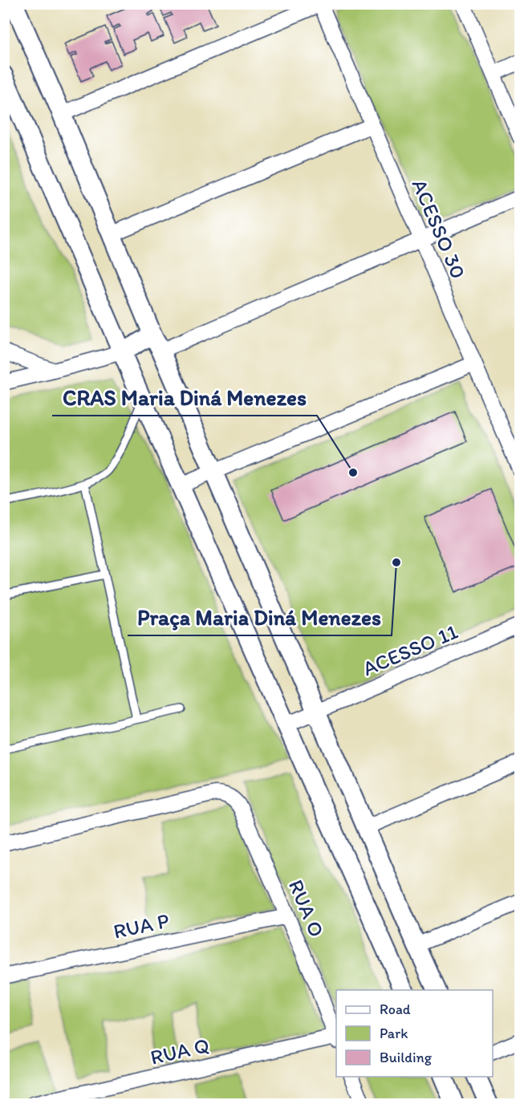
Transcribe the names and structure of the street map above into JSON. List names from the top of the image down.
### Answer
{
  "streets": {
    "street": [
      "ACESSO 30",
      "ACESSO 11",
      "RUA O",
      "RUA P",
      "RUA Q"
    ]
  },
  "crossings": [
    ["RUA O", "RUA P"],
    ["RUA O", "RUA Q"]
  ],
  "places": ["CRAS Maria Diná Menezes", "Praça Maria Diná Menezes"],
  "legend": ["Road", "Park", "Building"]
}
